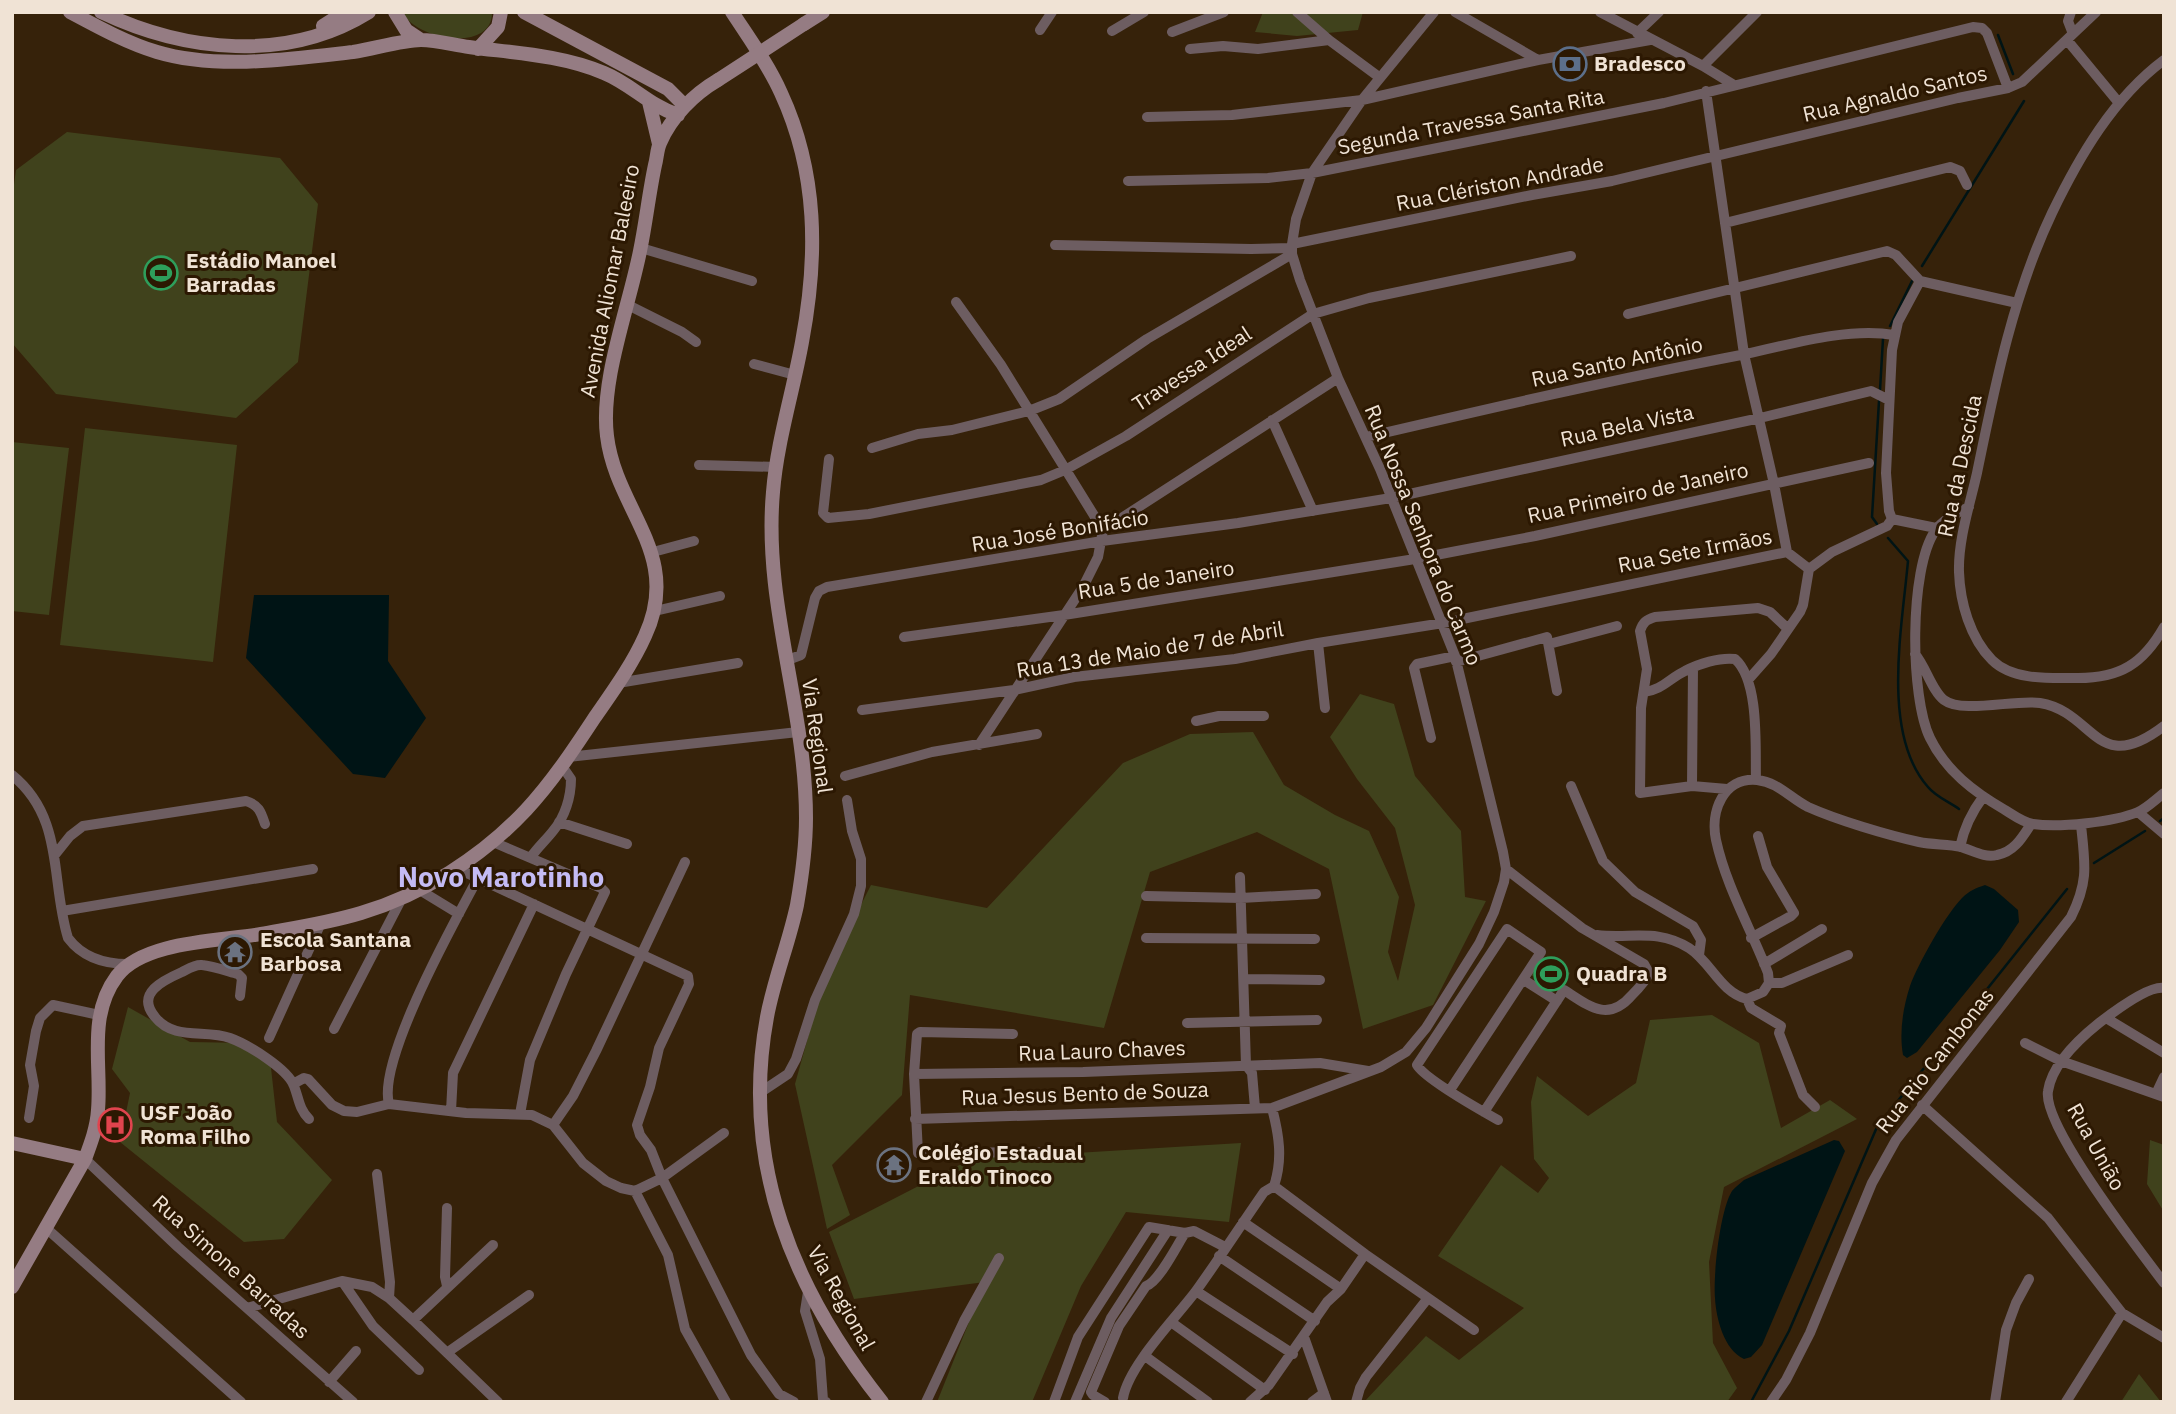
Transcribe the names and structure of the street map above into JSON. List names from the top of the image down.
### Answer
{
  "streets": {
    "main road": ["Avenida Aliomar Baleeiro", "Via Regional"],
    "street": [
      "Rua Agnaldo Santos",
      "Segunda Travessa Santa Rita",
      "Rua Clériston Andrade",
      "Rua Santo Antônio",
      "Travessa Ideal",
      "Rua Bela Vista",
      "Rua da Descida",
      "Rua Primeiro de Janeiro",
      "Rua José Bonifácio",
      "Rua Nossa Senhora do Carmo",
      "Rua Sete Irmãos",
      "Rua 5 de Janeiro",
      "Rua 13 de Maio de 7 de Abril",
      "Rua Lauro Chaves",
      "Rua Rio Cambonas",
      "Rua Jesus Bento de Souza",
      "Rua União",
      "Rua Simone Barradas"
    ]
  },
  "crossings": [
    ["Rua Agnaldo Santos", "Segunda Travessa Santa Rita"],
    ["Rua Agnaldo Santos", "Rua Clériston Andrade"],
    ["Rua Clériston Andrade", "Rua Nossa Senhora do Carmo"],
    ["Rua Santo Antônio", "Rua Nossa Senhora do Carmo"],
    ["Travessa Ideal", "Rua Nossa Senhora do Carmo"],
    ["Rua Bela Vista", "Rua José Bonifácio"],
    ["Rua Bela Vista", "Rua Nossa Senhora do Carmo"],
    ["Rua Primeiro de Janeiro", "Rua Nossa Senhora do Carmo"],
    ["Rua Primeiro de Janeiro", "Rua 5 de Janeiro"],
    ["Rua José Bonifácio", "Rua Nossa Senhora do Carmo"],
    ["Rua José Bonifácio", "Via Regional"],
    ["Rua Nossa Senhora do Carmo", "Rua Sete Irmãos"],
    ["Rua Nossa Senhora do Carmo", "Rua 5 de Janeiro"],
    ["Rua Nossa Senhora do Carmo", "Rua 13 de Maio de 7 de Abril"],
    ["Rua Nossa Senhora do Carmo", "Rua Jesus Bento de Souza"],
    ["Rua Sete Irmãos", "Rua 13 de Maio de 7 de Abril"]
  ],
  "districts": ["Novo Marotinho"],
  "places": {
    "bank": ["Bradesco"],
    "sports": ["Estádio Manoel Barradas", "Quadra B"],
    "temple": ["Escola Santana Barbosa", "Colégio Estadual Eraldo Tinoco"],
    "hospital": ["USF João Roma Filho"]
  }
}
